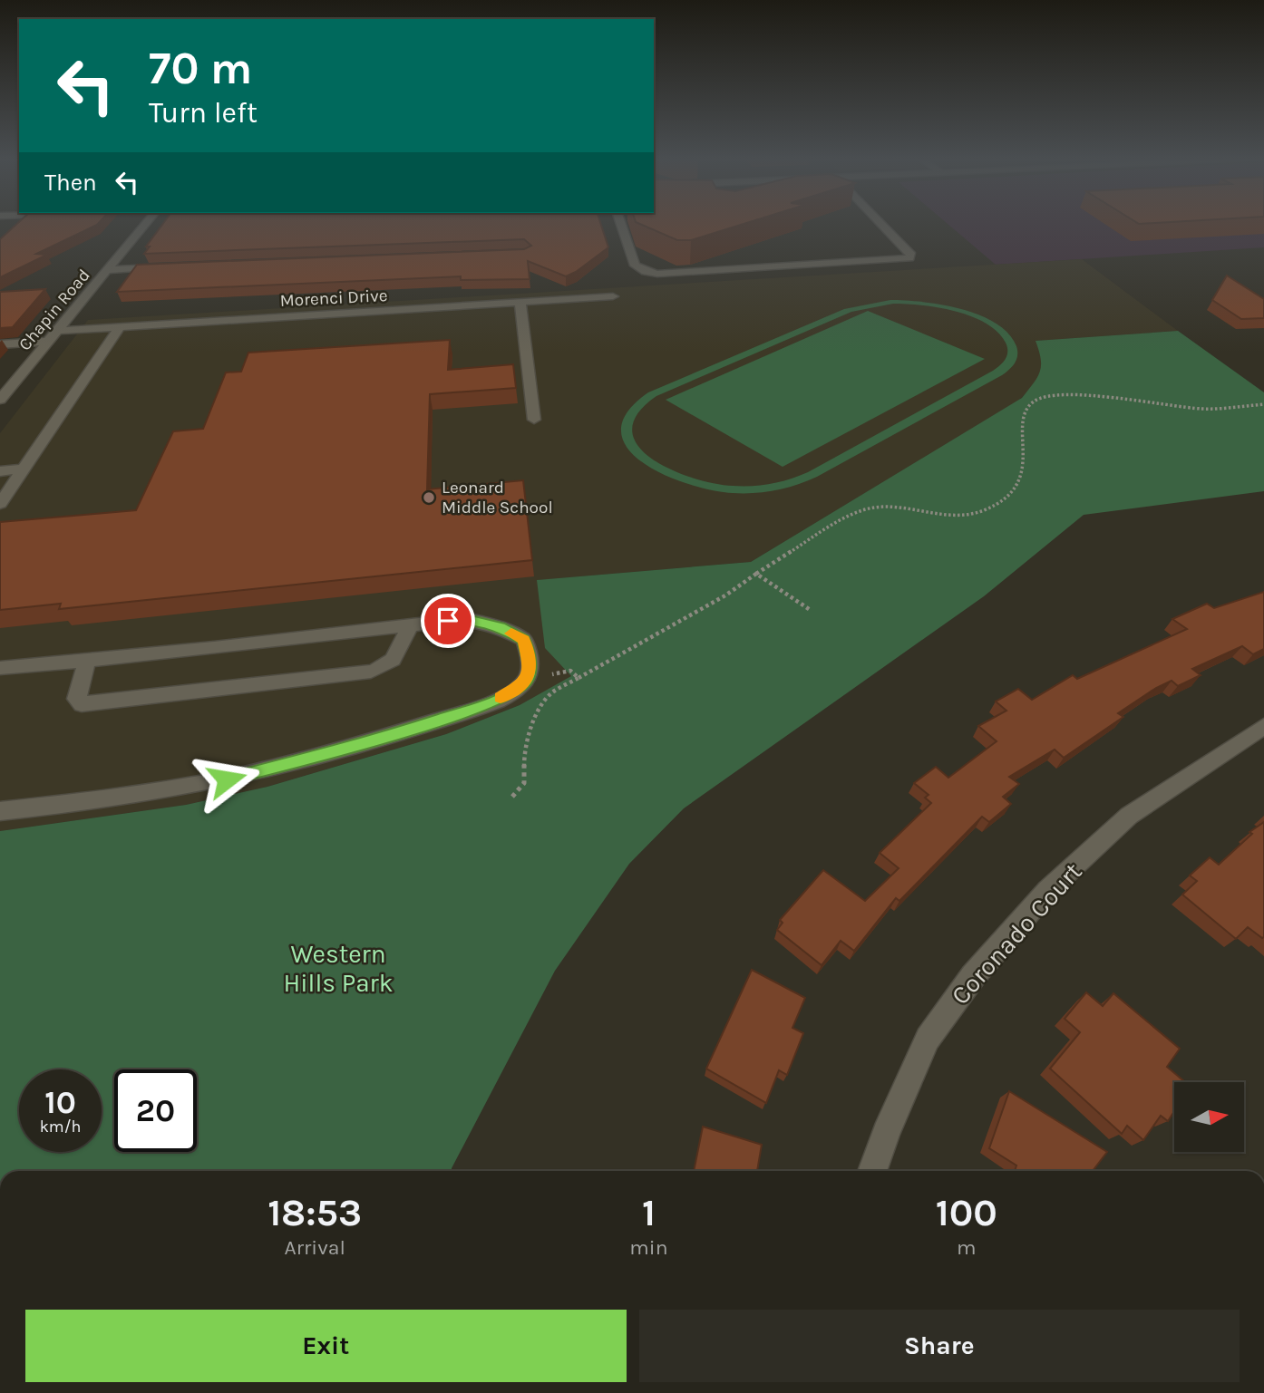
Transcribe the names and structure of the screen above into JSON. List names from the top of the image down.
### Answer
{
  "streets": {
    "street": ["Morenci Drive", "Chapin Road", "Coronado Court"]
  },
  "crossings": [
    ["Morenci Drive", "Chapin Road"]
  ],
  "parks": ["Western Hills Park"],
  "places": ["Leonard Middle School"],
  "north": "right",
  "page": {
    "turn": ["70 m", "Turn left"],
    "then": "Then",
    "speed": "10 km/h",
    "limit": "20",
    "eta": [
      "18:53",
      "Arrival",
      "1",
      "min",
      "100",
      "m"
    ],
    "buttons": ["Exit", "Share"]
  }
}
